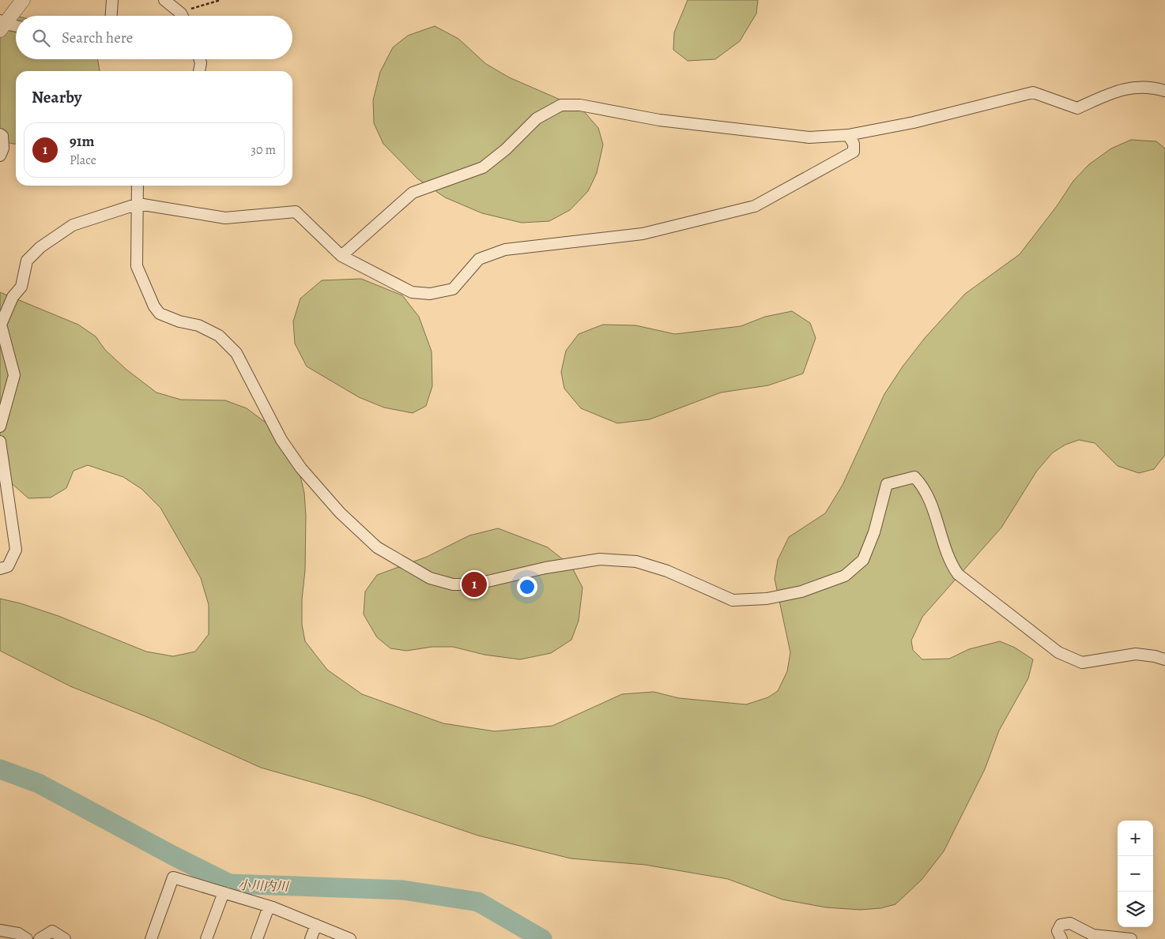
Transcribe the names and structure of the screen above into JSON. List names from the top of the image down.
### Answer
{
  "water": ["小川内川"],
  "page": {
    "search": "Search here",
    "heading": "Nearby",
    "list": [
      {
        "mark": "1",
        "name": "91m",
        "note": "Place",
        "value": "30 m"
      }
    ],
    "pins": "1",
    "map_buttons": ["+", "−"]
  }
}
